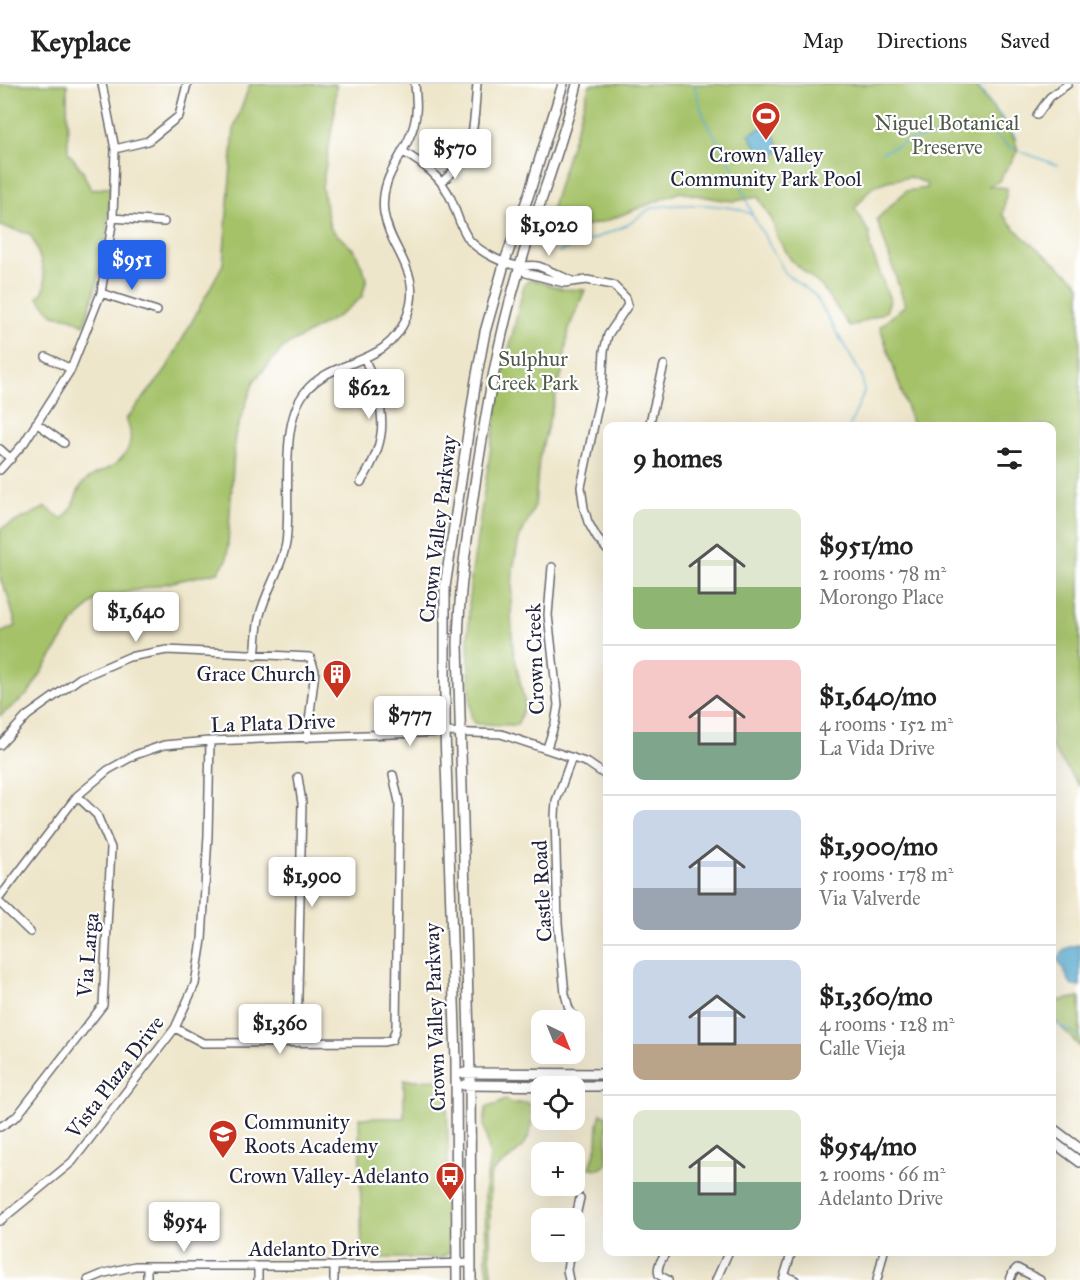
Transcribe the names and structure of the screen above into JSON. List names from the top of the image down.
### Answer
{
  "streets": {
    "main road": ["Crown Valley Parkway"],
    "street": [
      "Crown Creek",
      "La Plata Drive",
      "Castle Road",
      "Via Larga",
      "Vista Plaza Drive",
      "Adelanto Drive"
    ]
  },
  "crossings": [
    ["Crown Valley Parkway", "La Plata Drive"],
    ["Crown Valley Parkway", "Adelanto Drive"],
    ["Crown Creek", "La Plata Drive"],
    ["La Plata Drive", "Castle Road"],
    ["La Plata Drive", "Via Larga"],
    ["La Plata Drive", "Vista Plaza Drive"]
  ],
  "parks": ["Niguel Botanical Preserve", "Sulphur Creek Park"],
  "places": {
    "sports": ["Crown Valley Community Park Pool"],
    "building": ["Grace Church"],
    "school or university": ["Community Roots Academy"],
    "bus stop": ["Crown Valley-Adelanto"]
  },
  "north": "bottom right",
  "page": {
    "header": "Keyplace",
    "nav": ["Map", "Directions", "Saved"],
    "price": [
      "$570",
      "$1,020",
      "$951",
      "$622",
      "$1,640",
      "$777",
      "$1,900",
      "$1,360",
      "$954"
    ],
    "heading": "9 homes",
    "list": [
      {
        "name": "$951/mo",
        "note": "2 rooms · 78 m² · Morongo Place"
      },
      {
        "name": "$1,640/mo",
        "note": "4 rooms · 152 m² · La Vida Drive"
      },
      {
        "name": "$1,900/mo",
        "note": "5 rooms · 178 m² · Via Valverde"
      },
      {
        "name": "$1,360/mo",
        "note": "4 rooms · 128 m² · Calle Vieja"
      },
      {
        "name": "$954/mo",
        "note": "2 rooms · 66 m² · Adelanto Drive"
      }
    ],
    "map_buttons": ["+", "−"]
  }
}
